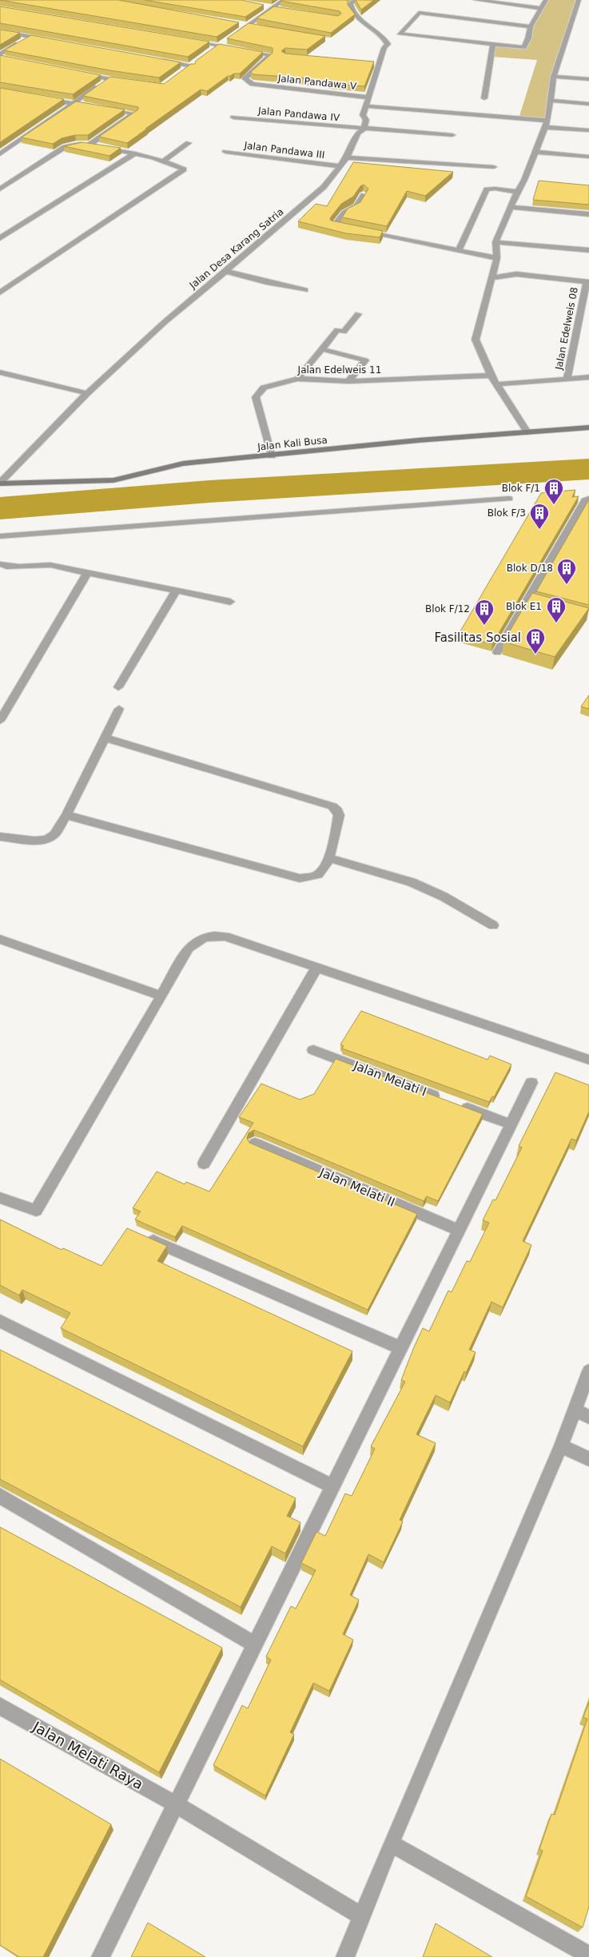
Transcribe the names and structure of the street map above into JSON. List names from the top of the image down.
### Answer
{
  "streets": {
    "street": [
      "Jalan Pandawa V",
      "Jalan Pandawa IV",
      "Jalan Pandawa III",
      "Jalan Desa Karang Satria",
      "Jalan Edelweis 08",
      "Jalan Edelweis 11",
      "Jalan Kali Busa",
      "Jalan Melati I",
      "Jalan Melati II",
      "Jalan Melati Raya"
    ]
  },
  "crossings": [
    ["Jalan Pandawa V", "Jalan Desa Karang Satria"],
    ["Jalan Pandawa IV", "Jalan Desa Karang Satria"],
    ["Jalan Pandawa III", "Jalan Desa Karang Satria"],
    ["Jalan Desa Karang Satria", "Jalan Kali Busa"],
    ["Jalan Edelweis 11", "Jalan Kali Busa"]
  ],
  "places": {
    "building": [
      "Blok F/1",
      "Blok F/3",
      "Blok D/18",
      "Blok E1",
      "Blok F/12",
      "Fasilitas Sosial"
    ]
  }
}
